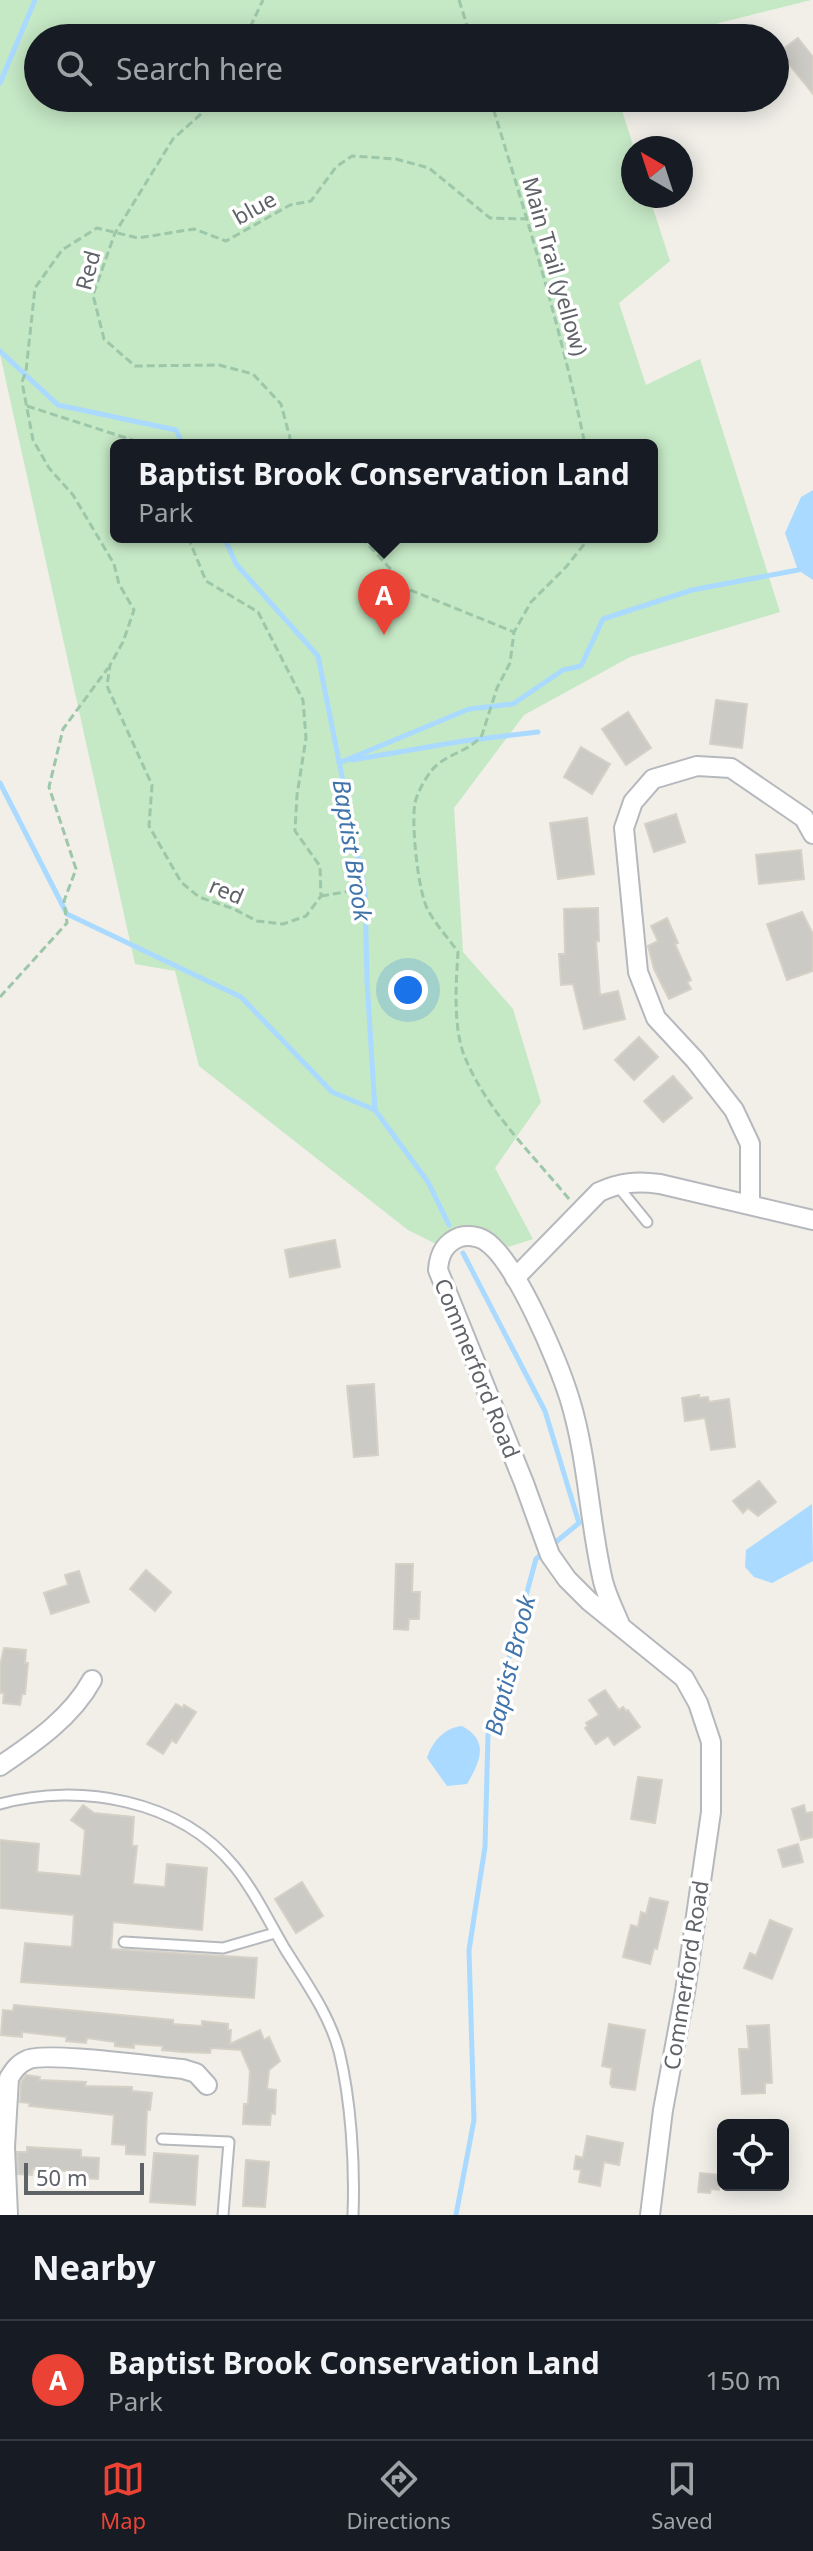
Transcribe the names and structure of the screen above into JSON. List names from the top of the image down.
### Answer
{
  "streets": {
    "street": ["Commerford Road"],
    "path": [
      "blue",
      "Main Trail (yellow)",
      "Red",
      "red"
    ]
  },
  "crossings": [
    ["blue", "Main Trail (yellow)"],
    ["blue", "Red"]
  ],
  "water": ["Baptist Brook"],
  "scale_bar": "50 m",
  "north": "top left",
  "page": {
    "search": "Search here",
    "popup": ["Baptist Brook Conservation Land", "Park"],
    "pins": "A",
    "scale": "50 m",
    "heading": "Nearby",
    "list": [
      {
        "mark": "A",
        "name": "Baptist Brook Conservation Land",
        "note": "Park",
        "value": "150 m"
      }
    ],
    "nav": ["Map", "Directions", "Saved"]
  }
}
